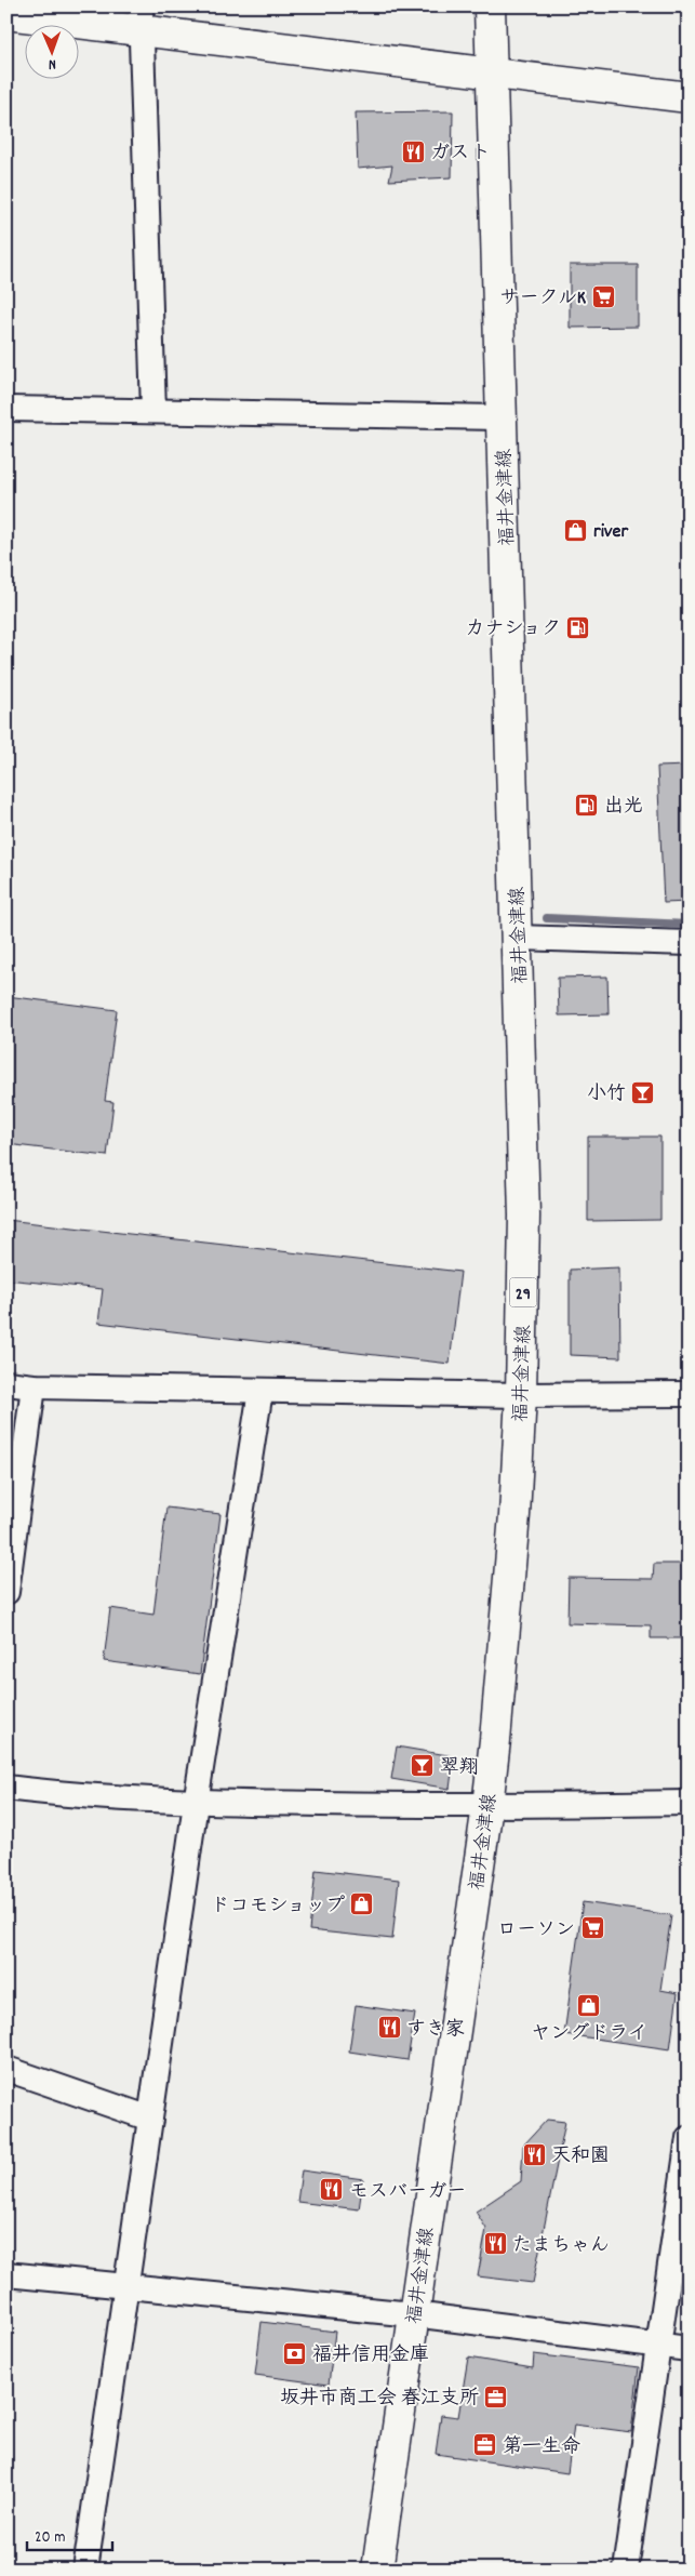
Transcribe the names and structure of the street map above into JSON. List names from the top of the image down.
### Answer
{
  "streets": {
    "main road": ["福井金津線", "29"]
  },
  "places": {
    "restaurant": [
      "ガスト",
      "すき家",
      "天和園",
      "モスバーガー",
      "たまちゃん"
    ],
    "supermarket": ["サークルK", "ローソン"],
    "shop": ["river", "ドコモショップ", "ヤングドライ"],
    "fuel station": ["カナショク", "出光"],
    "bar": ["小竹", "翠翔"],
    "bank": ["福井信用金庫"],
    "office": ["坂井市商工会 春江支所", "第一生命"]
  },
  "scale_bar": "20 m",
  "north": "bottom"
}
